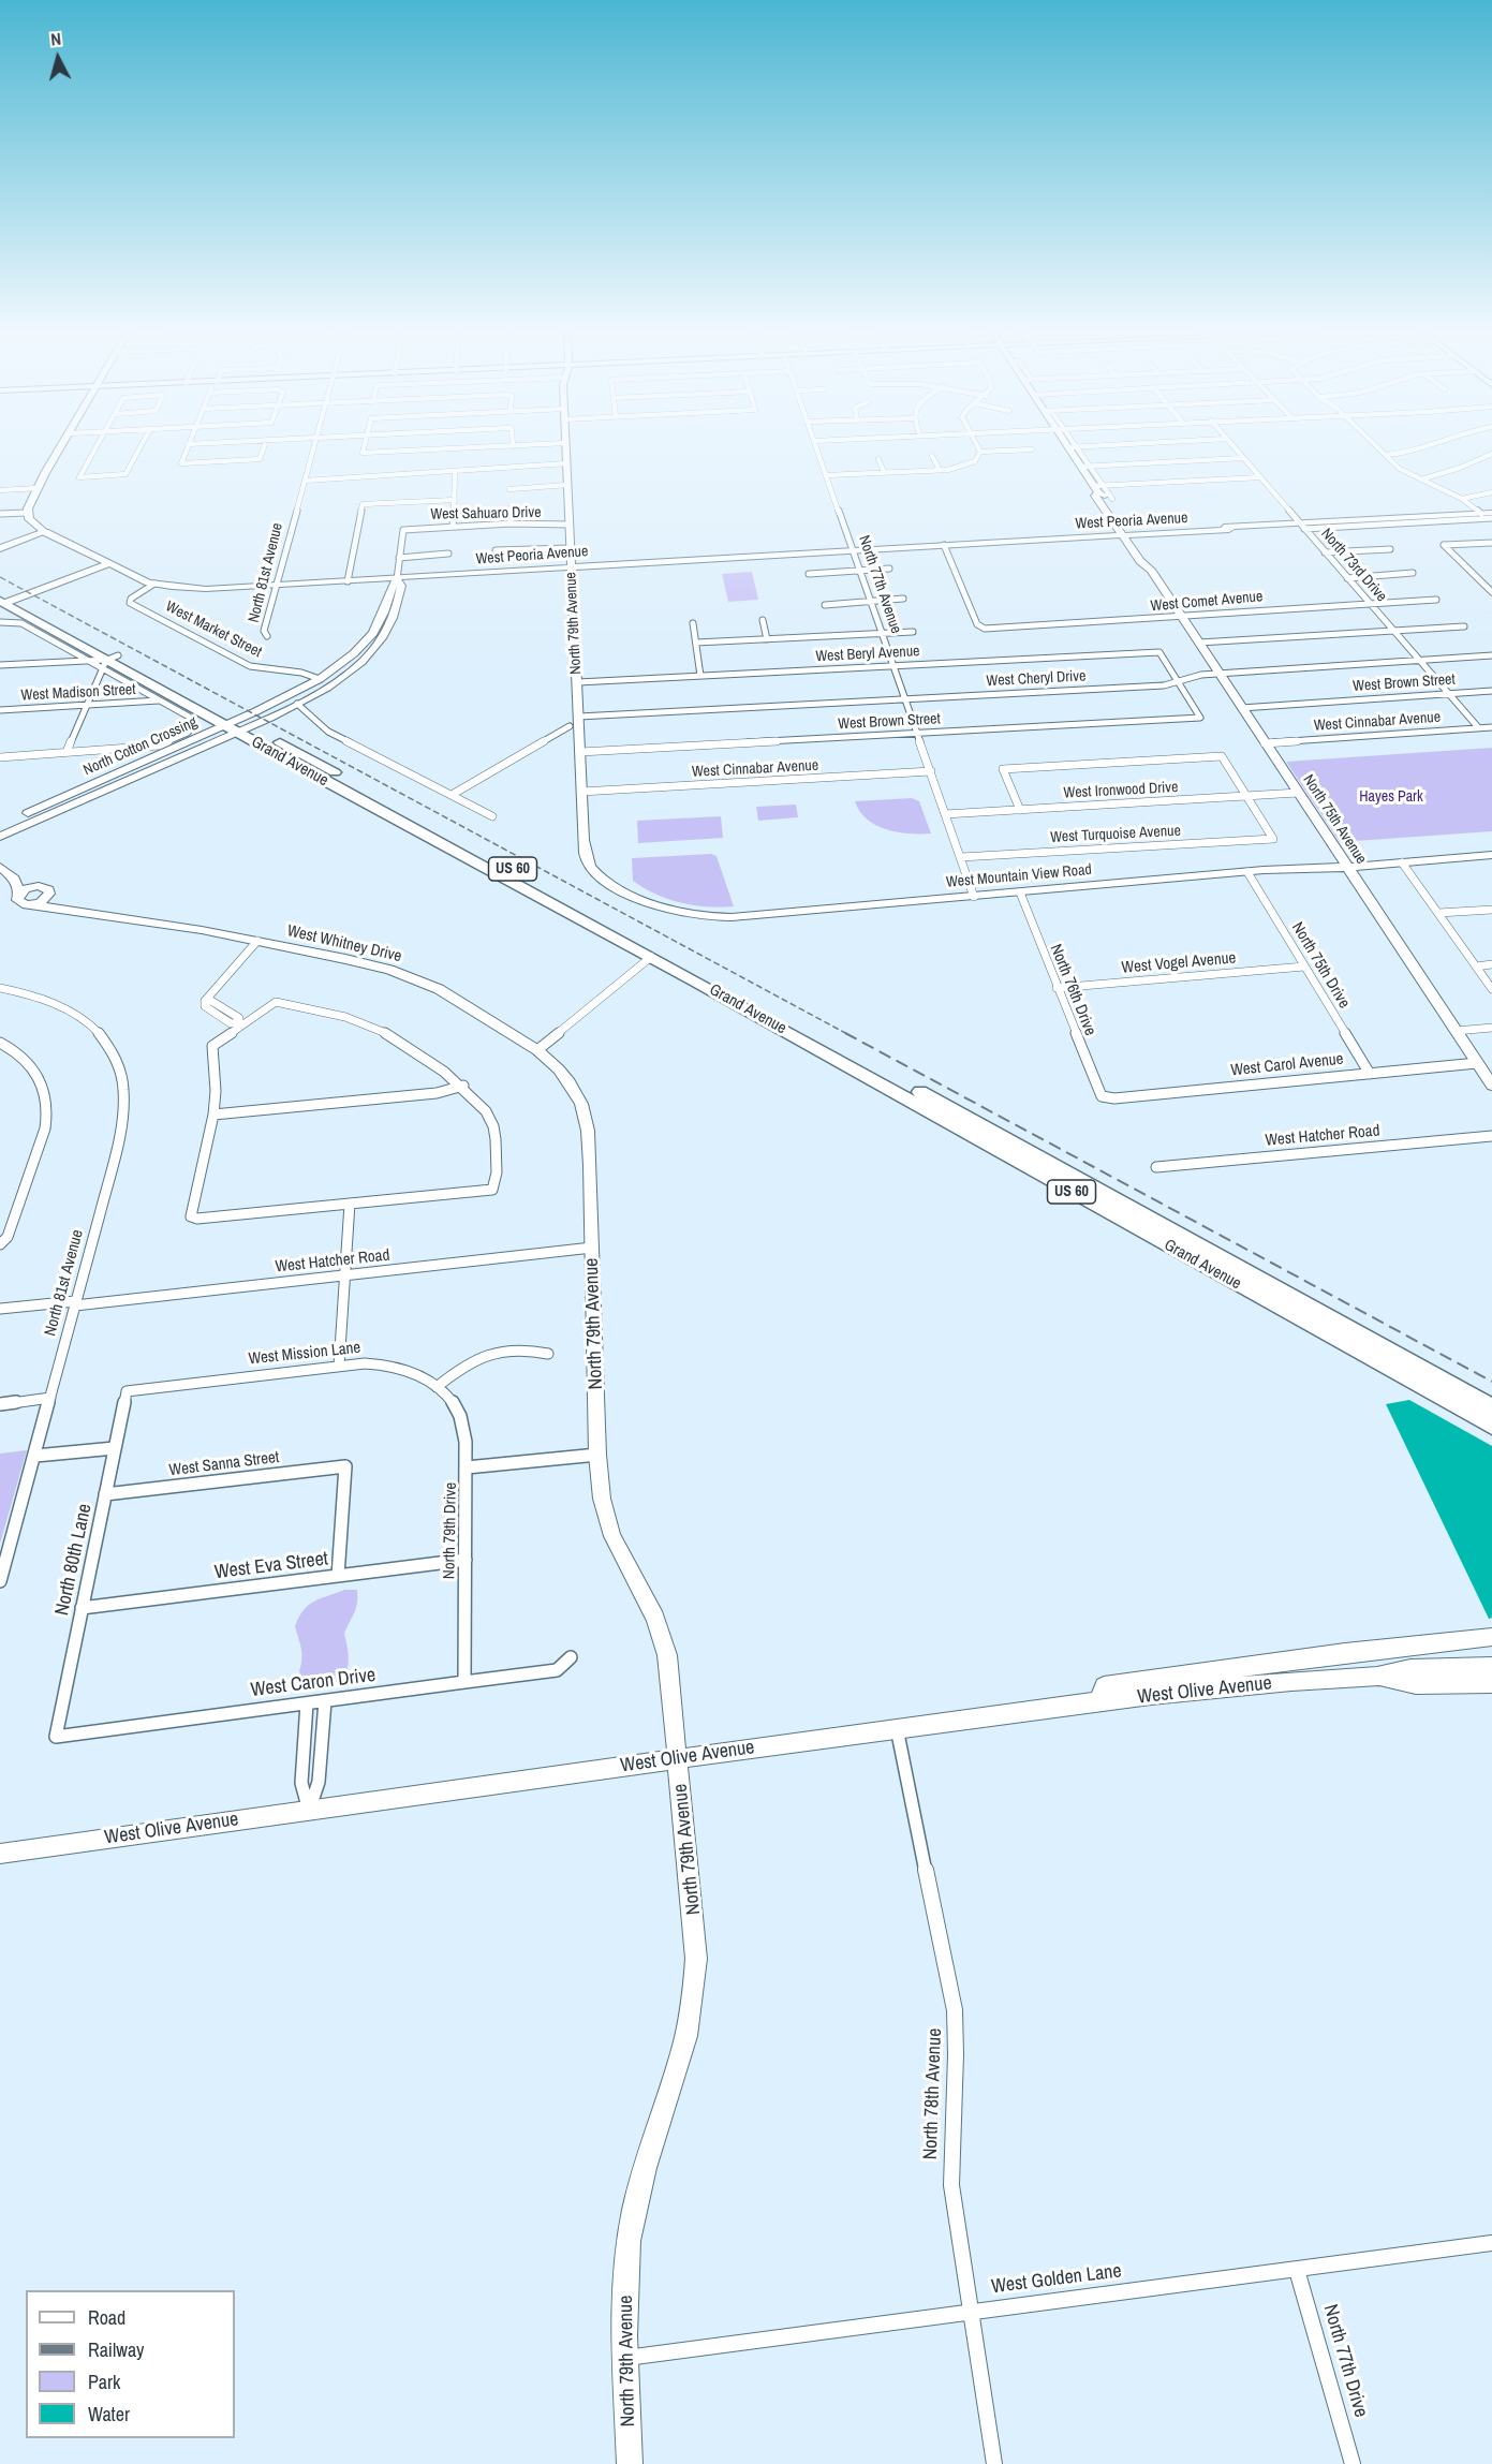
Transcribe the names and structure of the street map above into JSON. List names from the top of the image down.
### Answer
{
  "streets": {
    "highway": ["Grand Avenue", "US 60"],
    "street": [
      "West Sahuaro Drive",
      "West Peoria Avenue",
      "North 73rd Drive",
      "North 81st Avenue",
      "North 77th Avenue",
      "West Comet Avenue",
      "North 79th Avenue",
      "West Market Street",
      "West Beryl Avenue",
      "West Cheryl Drive",
      "West Brown Street",
      "West Madison Street",
      "West Cinnabar Avenue",
      "North Cotton Crossing",
      "West Ironwood Drive",
      "North 75th Avenue",
      "West Turquoise Avenue",
      "West Mountain View Road",
      "West Whitney Drive",
      "West Vogel Avenue",
      "North 75th Drive",
      "North 76th Drive",
      "West Carol Avenue",
      "West Hatcher Road",
      "West Mission Lane",
      "West Sanna Street",
      "North 79th Drive",
      "North 80th Lane",
      "West Eva Street",
      "West Caron Drive",
      "West Olive Avenue",
      "North 78th Avenue",
      "West Golden Lane",
      "North 77th Drive"
    ]
  },
  "crossings": [
    ["West Sahuaro Drive", "North 79th Avenue"],
    ["West Peoria Avenue", "North 73rd Drive"],
    ["West Peoria Avenue", "North 81st Avenue"],
    ["West Peoria Avenue", "North 77th Avenue"],
    ["West Peoria Avenue", "West Comet Avenue"],
    ["West Peoria Avenue", "North 79th Avenue"],
    ["West Peoria Avenue", "West Market Street"],
    ["West Peoria Avenue", "North Cotton Crossing"],
    ["West Peoria Avenue", "North 75th Avenue"],
    ["North 73rd Drive", "West Comet Avenue"],
    ["North 73rd Drive", "West Cheryl Drive"],
    ["North 73rd Drive", "West Brown Street"],
    ["North 73rd Drive", "West Cinnabar Avenue"],
    ["North 81st Avenue", "West Hatcher Road"],
    ["North 77th Avenue", "West Beryl Avenue"],
    ["North 77th Avenue", "West Cheryl Drive"],
    ["North 77th Avenue", "West Brown Street"],
    ["North 77th Avenue", "West Cinnabar Avenue"],
    ["North 77th Avenue", "West Ironwood Drive"],
    ["North 77th Avenue", "West Turquoise Avenue"],
    ["North 77th Avenue", "West Mountain View Road"],
    ["West Comet Avenue", "North 75th Avenue"],
    ["North 79th Avenue", "West Beryl Avenue"],
    ["North 79th Avenue", "West Cheryl Drive"],
    ["North 79th Avenue", "West Brown Street"],
    ["North 79th Avenue", "West Cinnabar Avenue"],
    ["North 79th Avenue", "West Mountain View Road"],
    ["North 79th Avenue", "West Whitney Drive"],
    ["North 79th Avenue", "West Hatcher Road"],
    ["North 79th Avenue", "West Olive Avenue"],
    ["North 79th Avenue", "West Golden Lane"],
    ["West Market Street", "North Cotton Crossing"],
    ["West Beryl Avenue", "West Cheryl Drive"],
    ["West Beryl Avenue", "West Brown Street"],
    ["West Cheryl Drive", "West Brown Street"],
    ["West Cheryl Drive", "North 75th Avenue"],
    ["West Brown Street", "North 75th Avenue"],
    ["West Cinnabar Avenue", "North 75th Avenue"],
    ["North Cotton Crossing", "Grand Avenue"],
    ["West Ironwood Drive", "North 75th Avenue"],
    ["West Ironwood Drive", "West Turquoise Avenue"],
    ["North 75th Avenue", "West Mountain View Road"],
    ["North 75th Avenue", "West Carol Avenue"],
    ["West Mountain View Road", "North 75th Drive"],
    ["West Mountain View Road", "North 76th Drive"],
    ["West Vogel Avenue", "North 75th Drive"],
    ["West Vogel Avenue", "North 76th Drive"],
    ["North 75th Drive", "West Carol Avenue"],
    ["North 76th Drive", "West Carol Avenue"],
    ["West Mission Lane", "North 79th Drive"],
    ["West Mission Lane", "North 80th Lane"],
    ["West Sanna Street", "North 80th Lane"],
    ["West Sanna Street", "West Eva Street"],
    ["North 79th Drive", "West Eva Street"],
    ["North 79th Drive", "West Caron Drive"],
    ["North 80th Lane", "West Eva Street"],
    ["North 80th Lane", "West Caron Drive"],
    ["West Olive Avenue", "North 78th Avenue"],
    ["North 78th Avenue", "West Golden Lane"],
    ["West Golden Lane", "North 77th Drive"]
  ],
  "parks": ["Hayes Park"],
  "legend": [
    "Road",
    "Railway",
    "Park",
    "Water"
  ],
  "north": "top"
}
